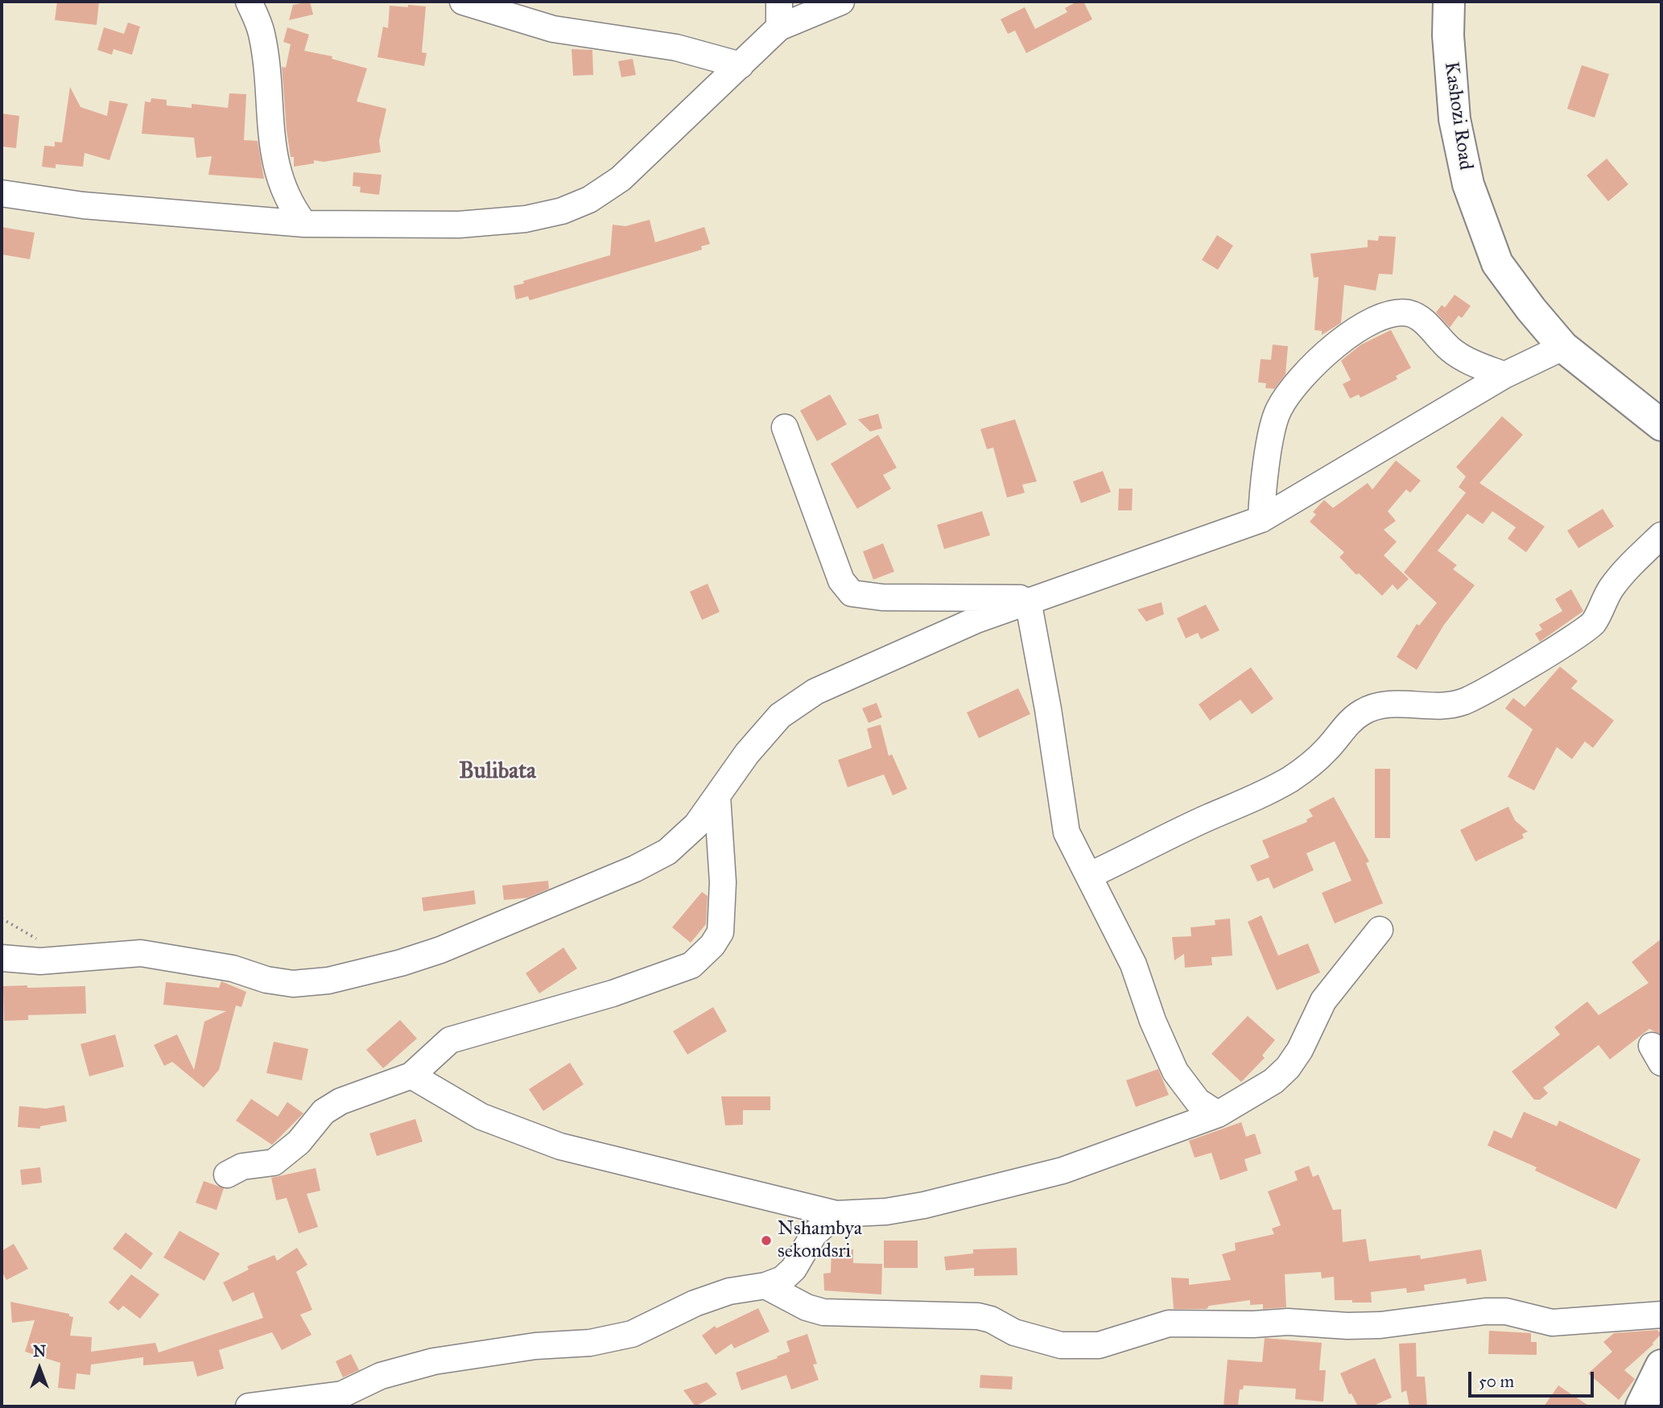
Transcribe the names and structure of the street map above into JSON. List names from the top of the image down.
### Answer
{
  "streets": {
    "main road": ["Kashozi Road"]
  },
  "districts": ["Bulibata"],
  "places": ["Nshambya sekondsri"],
  "scale_bar": "50 m",
  "north": "top"
}
